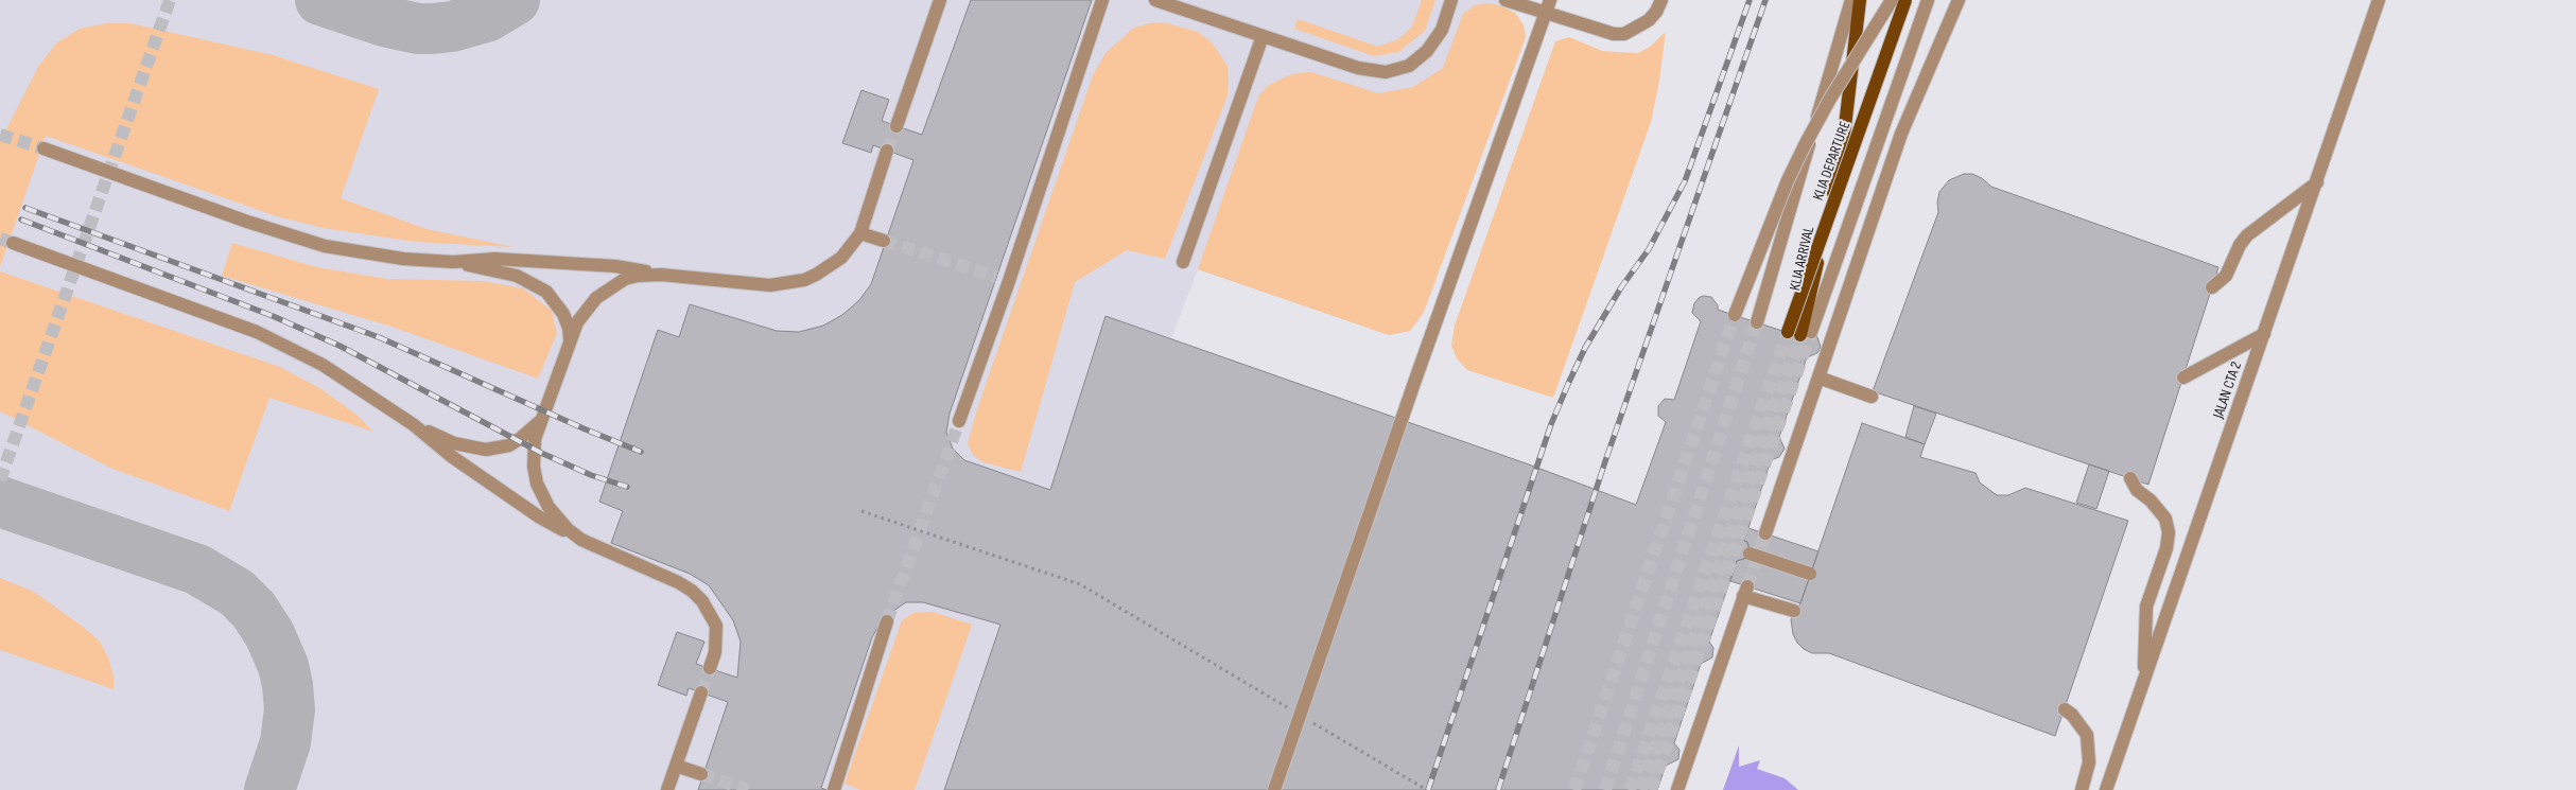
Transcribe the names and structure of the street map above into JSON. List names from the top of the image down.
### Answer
{
  "streets": {
    "main road": ["KLIA DEPARTURE", "KLIA ARRIVAL"],
    "street": ["JALAN CTA 2"]
  },
  "crossings": [
    ["KLIA DEPARTURE", "KLIA ARRIVAL"]
  ]
}
